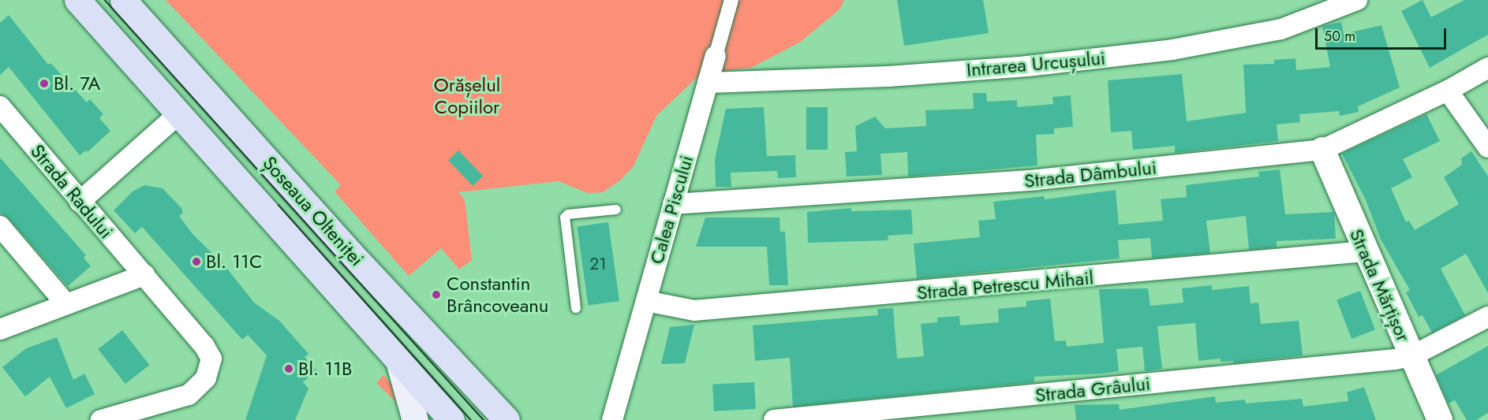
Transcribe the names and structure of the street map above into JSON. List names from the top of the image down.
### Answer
{
  "streets": {
    "main road": ["Șoseaua Olteniței"],
    "street": [
      "Intrarea Urcușului",
      "Strada Dâmbului",
      "Strada Radului",
      "Calea Piscului",
      "Strada Petrescu Mihail",
      "Strada Mărțișor",
      "Strada Grâului"
    ]
  },
  "crossings": [
    ["Intrarea Urcușului", "Calea Piscului"],
    ["Strada Dâmbului", "Calea Piscului"],
    ["Strada Dâmbului", "Strada Mărțișor"],
    ["Calea Piscului", "Strada Petrescu Mihail"],
    ["Strada Petrescu Mihail", "Strada Mărțișor"],
    ["Strada Mărțișor", "Strada Grâului"]
  ],
  "parks": ["Orășelul Copiilor"],
  "places": [
    "Bl. 7A",
    "Bl. 11C",
    "Constantin Brâncoveanu",
    "Bl. 11B"
  ],
  "house_numbers": ["21"],
  "scale_bar": "50 m"
}
